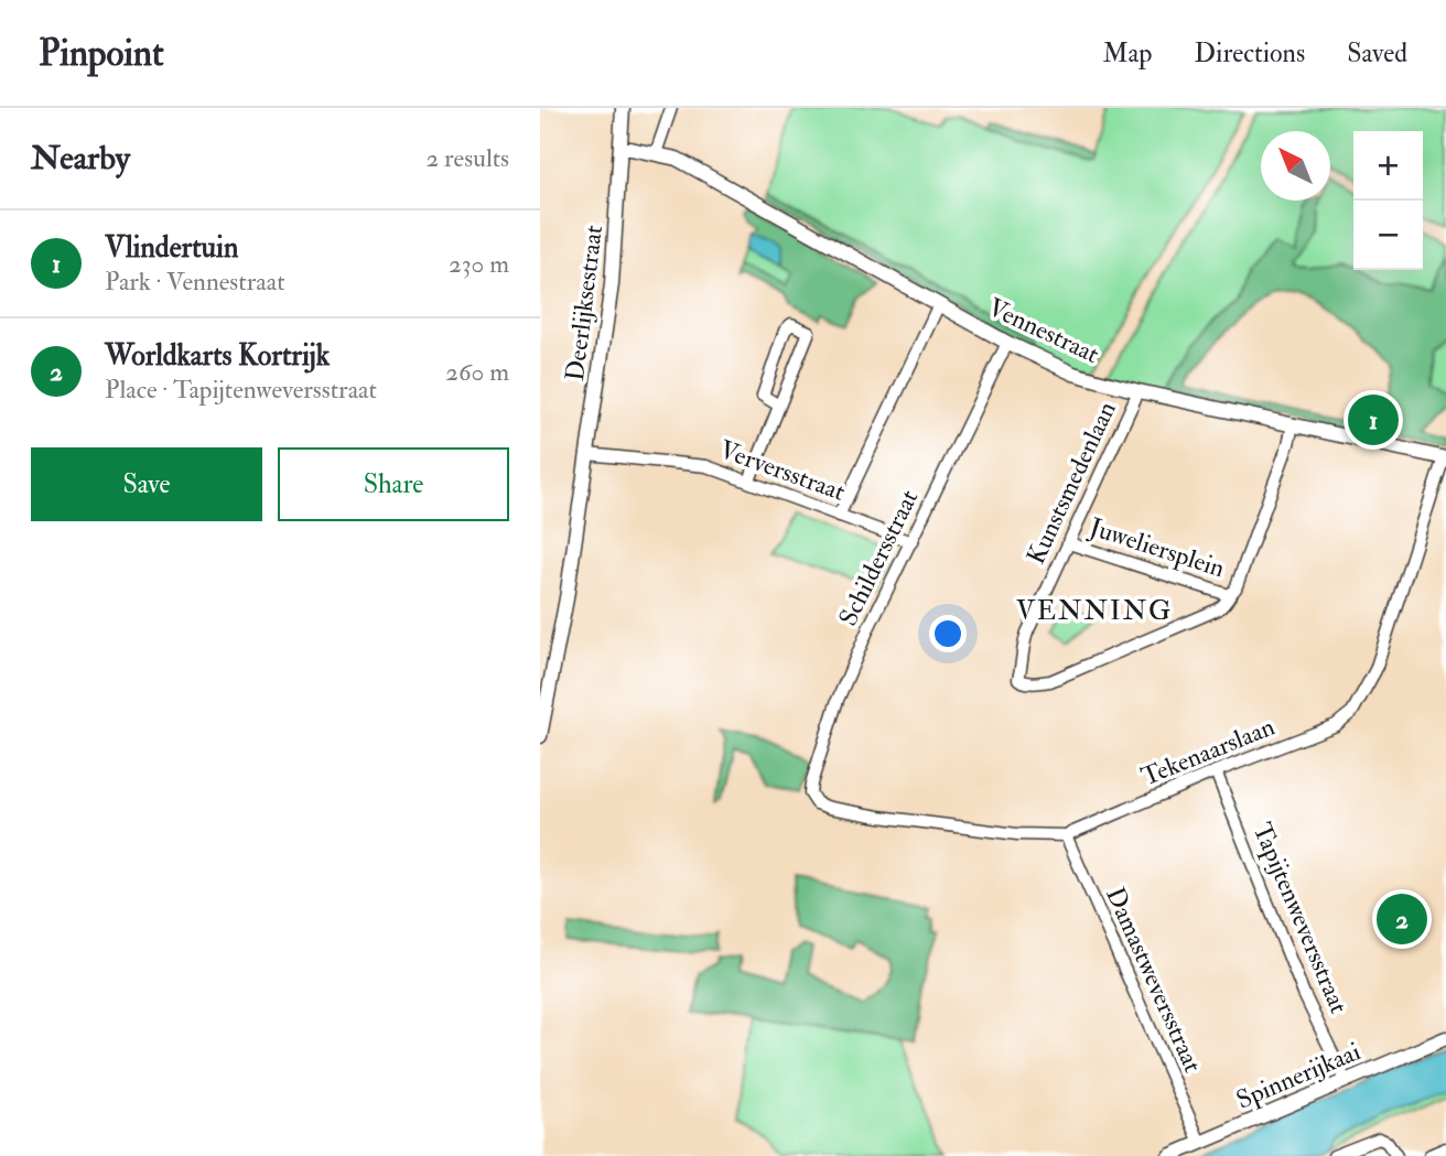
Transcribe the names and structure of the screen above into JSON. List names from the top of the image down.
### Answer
{
  "streets": {
    "street": [
      "Deerlijksestraat",
      "Vennestraat",
      "Verversstraat",
      "Kunstsmedenlaan",
      "Juweliersplein",
      "Schildersstraat",
      "Tekenaarslaan",
      "Tapijtenweversstraat",
      "Damastweversstraat",
      "Spinnerijkaai"
    ]
  },
  "crossings": [
    ["Deerlijksestraat", "Vennestraat"],
    ["Deerlijksestraat", "Verversstraat"],
    ["Vennestraat", "Kunstsmedenlaan"],
    ["Vennestraat", "Schildersstraat"],
    ["Vennestraat", "Tekenaarslaan"],
    ["Verversstraat", "Schildersstraat"],
    ["Kunstsmedenlaan", "Juweliersplein"],
    ["Schildersstraat", "Tekenaarslaan"],
    ["Tekenaarslaan", "Tapijtenweversstraat"],
    ["Tekenaarslaan", "Damastweversstraat"],
    ["Tapijtenweversstraat", "Spinnerijkaai"],
    ["Damastweversstraat", "Spinnerijkaai"]
  ],
  "districts": ["VENNING"],
  "north": "top left",
  "page": {
    "header": "Pinpoint",
    "nav": ["Map", "Directions", "Saved"],
    "heading": ["Nearby", "2 results"],
    "map_buttons": ["+", "−"],
    "list": [
      {
        "mark": "1",
        "name": "Vlindertuin",
        "note": "Park · Vennestraat",
        "value": "230 m"
      },
      {
        "mark": "2",
        "name": "Worldkarts Kortrijk",
        "note": "Place · Tapijtenweversstraat",
        "value": "260 m"
      }
    ],
    "pins": ["1", "2"],
    "buttons": ["Save", "Share"]
  }
}
